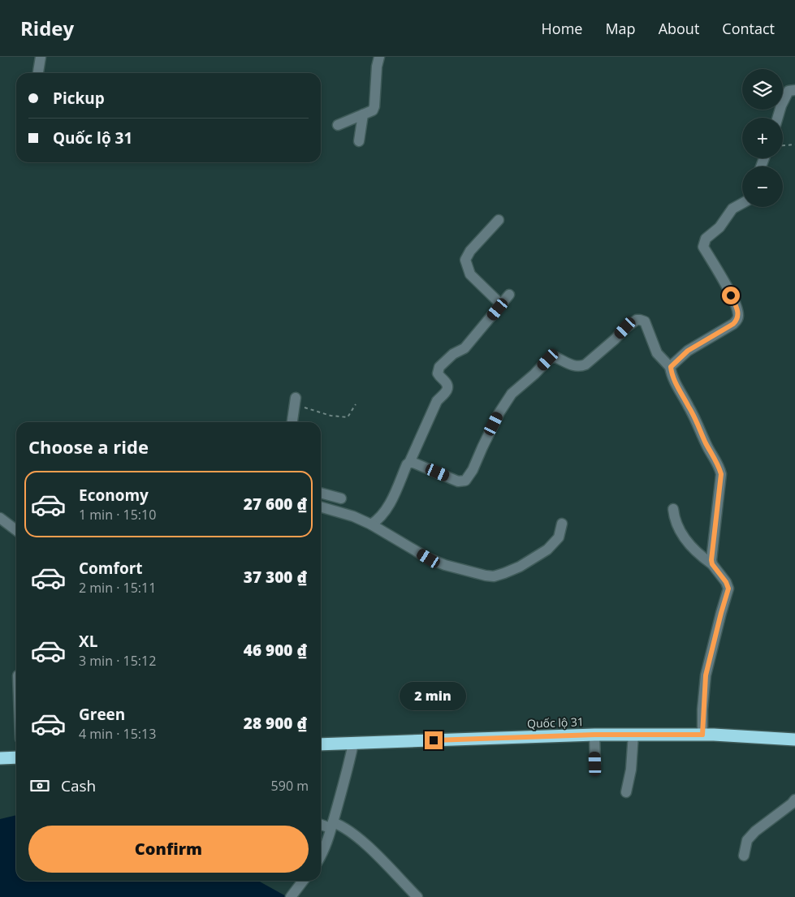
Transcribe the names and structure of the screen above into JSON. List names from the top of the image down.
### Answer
{
  "streets": {
    "highway": ["Quốc lộ 31"]
  },
  "page": {
    "header": "Ridey",
    "nav": [
      "Home",
      "Map",
      "About",
      "Contact"
    ],
    "map_buttons": ["+", "−"],
    "banner": ["Pickup", "Quốc lộ 31"],
    "heading": "Choose a ride",
    "list": [
      {
        "name": "Economy",
        "note": "1 min · 15:10",
        "value": "27 600 ₫"
      },
      {
        "name": "Comfort",
        "note": "2 min · 15:11",
        "value": "37 300 ₫"
      },
      {
        "name": "XL",
        "note": "3 min · 15:12",
        "value": "46 900 ₫"
      },
      {
        "name": "Green",
        "note": "4 min · 15:13",
        "value": "28 900 ₫"
      }
    ],
    "bubble": "2 min",
    "pay": ["Cash", "590 m"],
    "buttons": "Confirm"
  }
}
